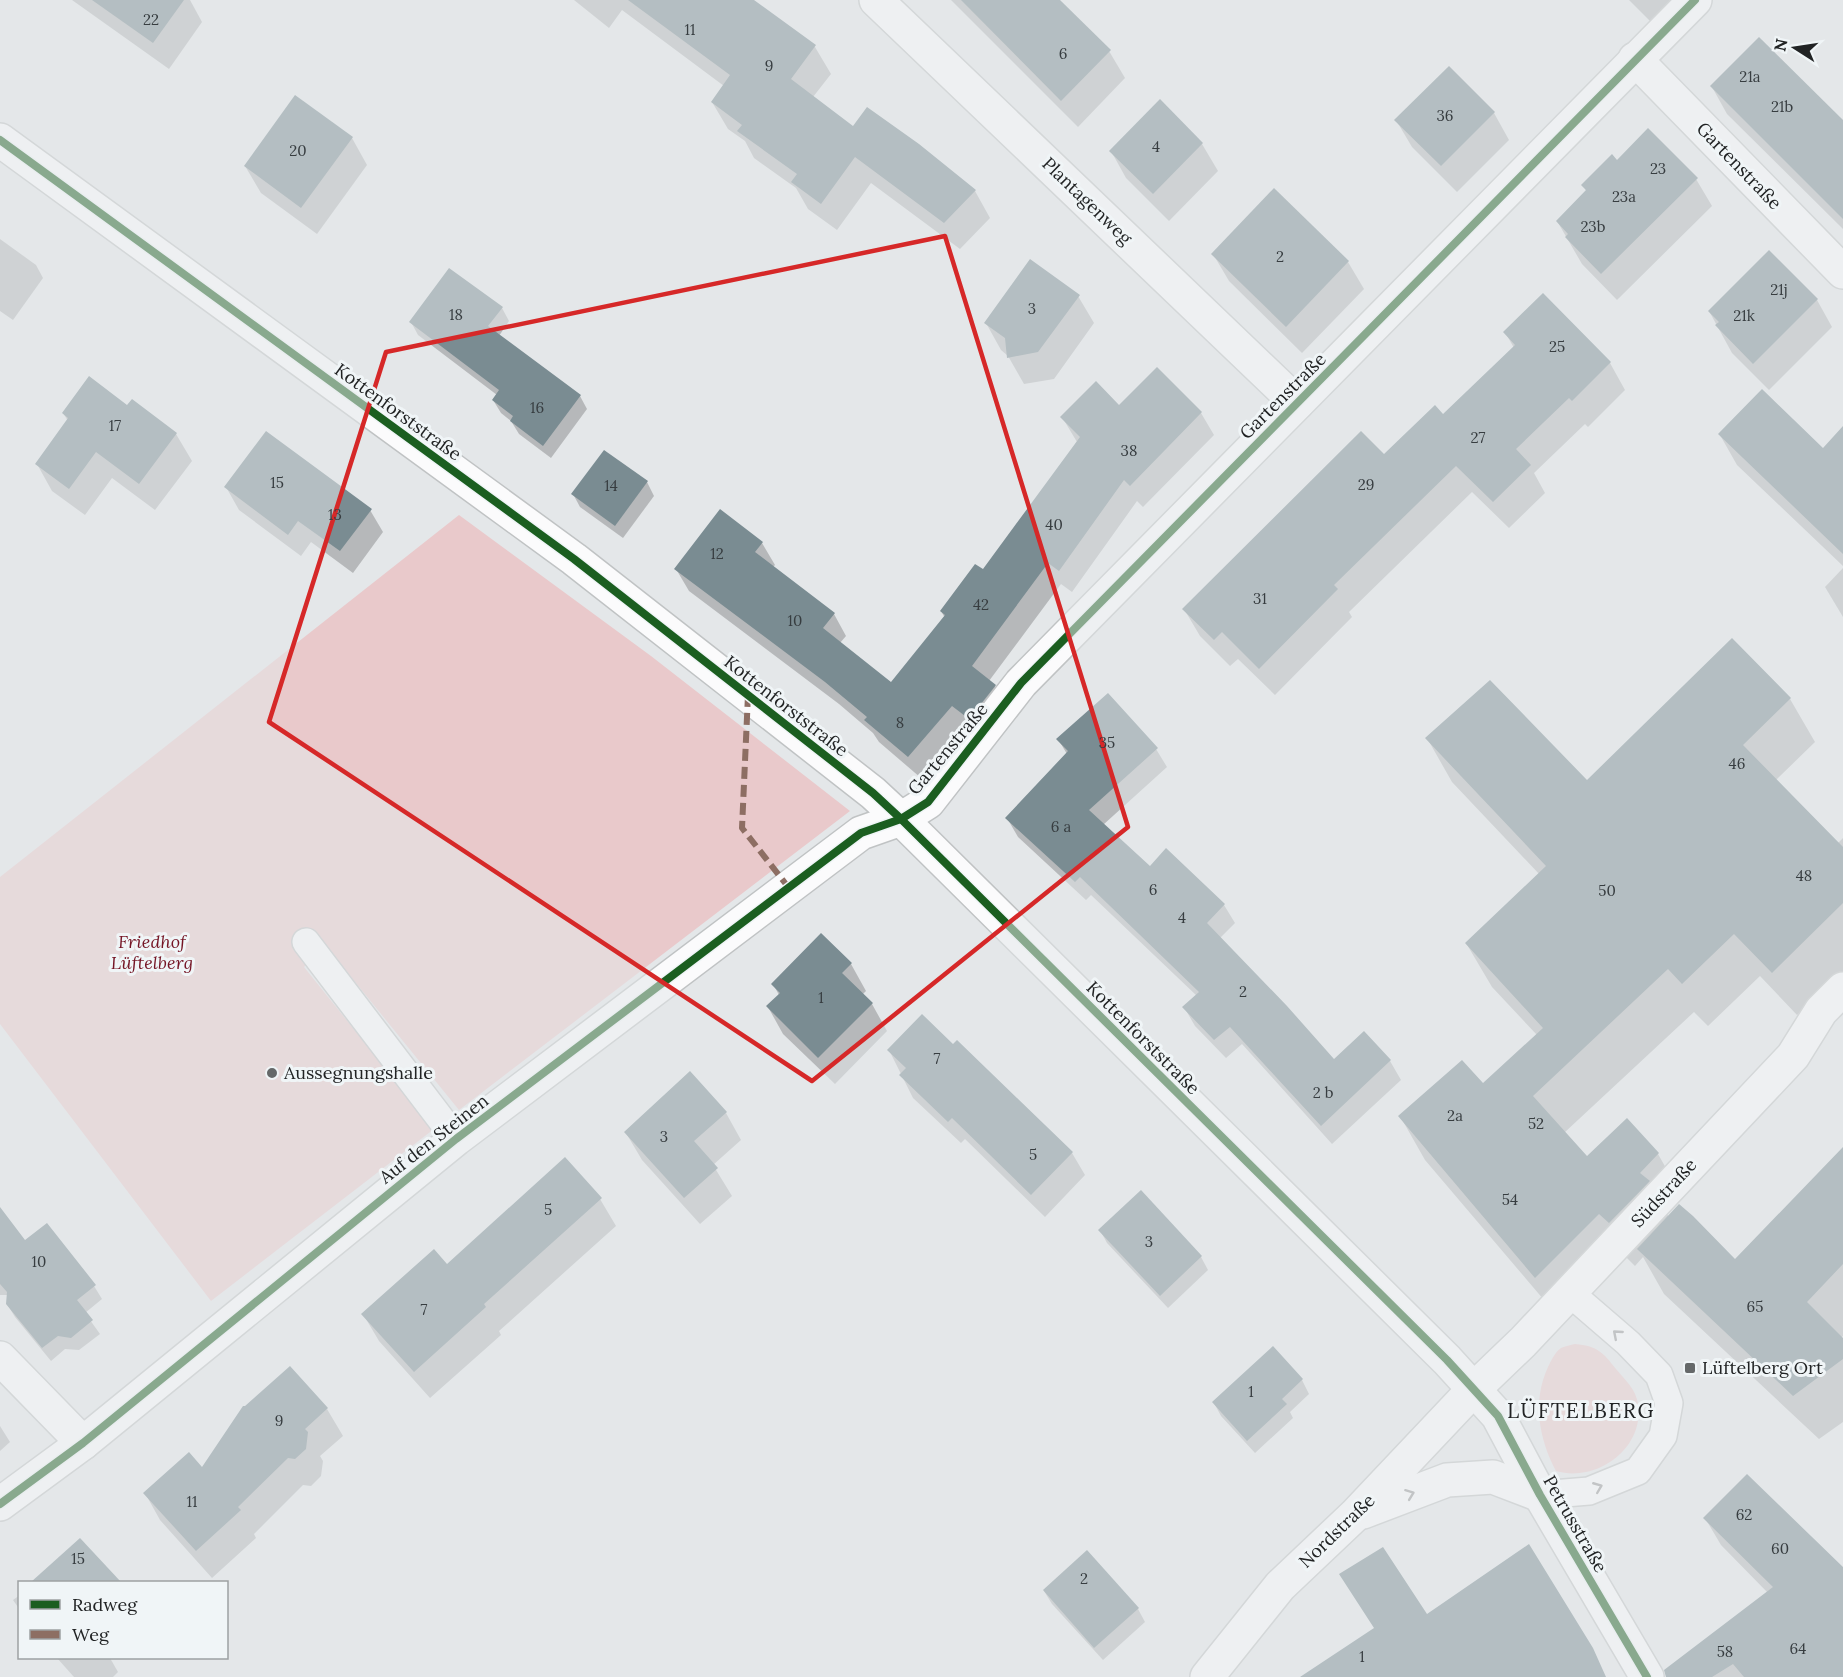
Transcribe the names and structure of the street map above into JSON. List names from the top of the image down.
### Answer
{
  "streets": {
    "street": [
      "Gartenstraße",
      "Plantagenweg",
      "Kottenforststraße",
      "Auf den Steinen",
      "Südstraße",
      "Petrusstraße",
      "Nordstraße"
    ]
  },
  "crossings": [
    ["Gartenstraße", "Plantagenweg"],
    ["Gartenstraße", "Kottenforststraße"],
    ["Gartenstraße", "Auf den Steinen"],
    ["Kottenforststraße", "Auf den Steinen"],
    ["Kottenforststraße", "Südstraße"],
    ["Kottenforststraße", "Petrusstraße"],
    ["Kottenforststraße", "Nordstraße"],
    ["Südstraße", "Petrusstraße"],
    ["Südstraße", "Nordstraße"],
    ["Petrusstraße", "Nordstraße"]
  ],
  "one_way": ["Petrusstraße"],
  "districts": ["LÜFTELBERG"],
  "parks": ["Friedhof Lüftelberg"],
  "places": {
    "other": ["Aussegnungshalle"],
    "transit": ["Lüftelberg Ort"]
  },
  "house_numbers": [
    "22",
    "11",
    "6",
    "9",
    "21a",
    "21b",
    "36",
    "4",
    "20",
    "23",
    "23a",
    "23b",
    "2",
    "21j",
    "3",
    "18",
    "21k",
    "25",
    "16",
    "17",
    "27",
    "38",
    "15",
    "29",
    "14",
    "13",
    "40",
    "12",
    "31",
    "42",
    "10",
    "8",
    "35",
    "46",
    "6 a",
    "48",
    "6",
    "50",
    "4",
    "2",
    "1",
    "7",
    "2 b",
    "2a",
    "52",
    "3",
    "5",
    "54",
    "5",
    "3",
    "10",
    "65",
    "7",
    "1",
    "9",
    "11",
    "62",
    "60",
    "15",
    "2",
    "64",
    "58",
    "1"
  ],
  "legend": ["Radweg", "Weg"],
  "north": "left"
}
